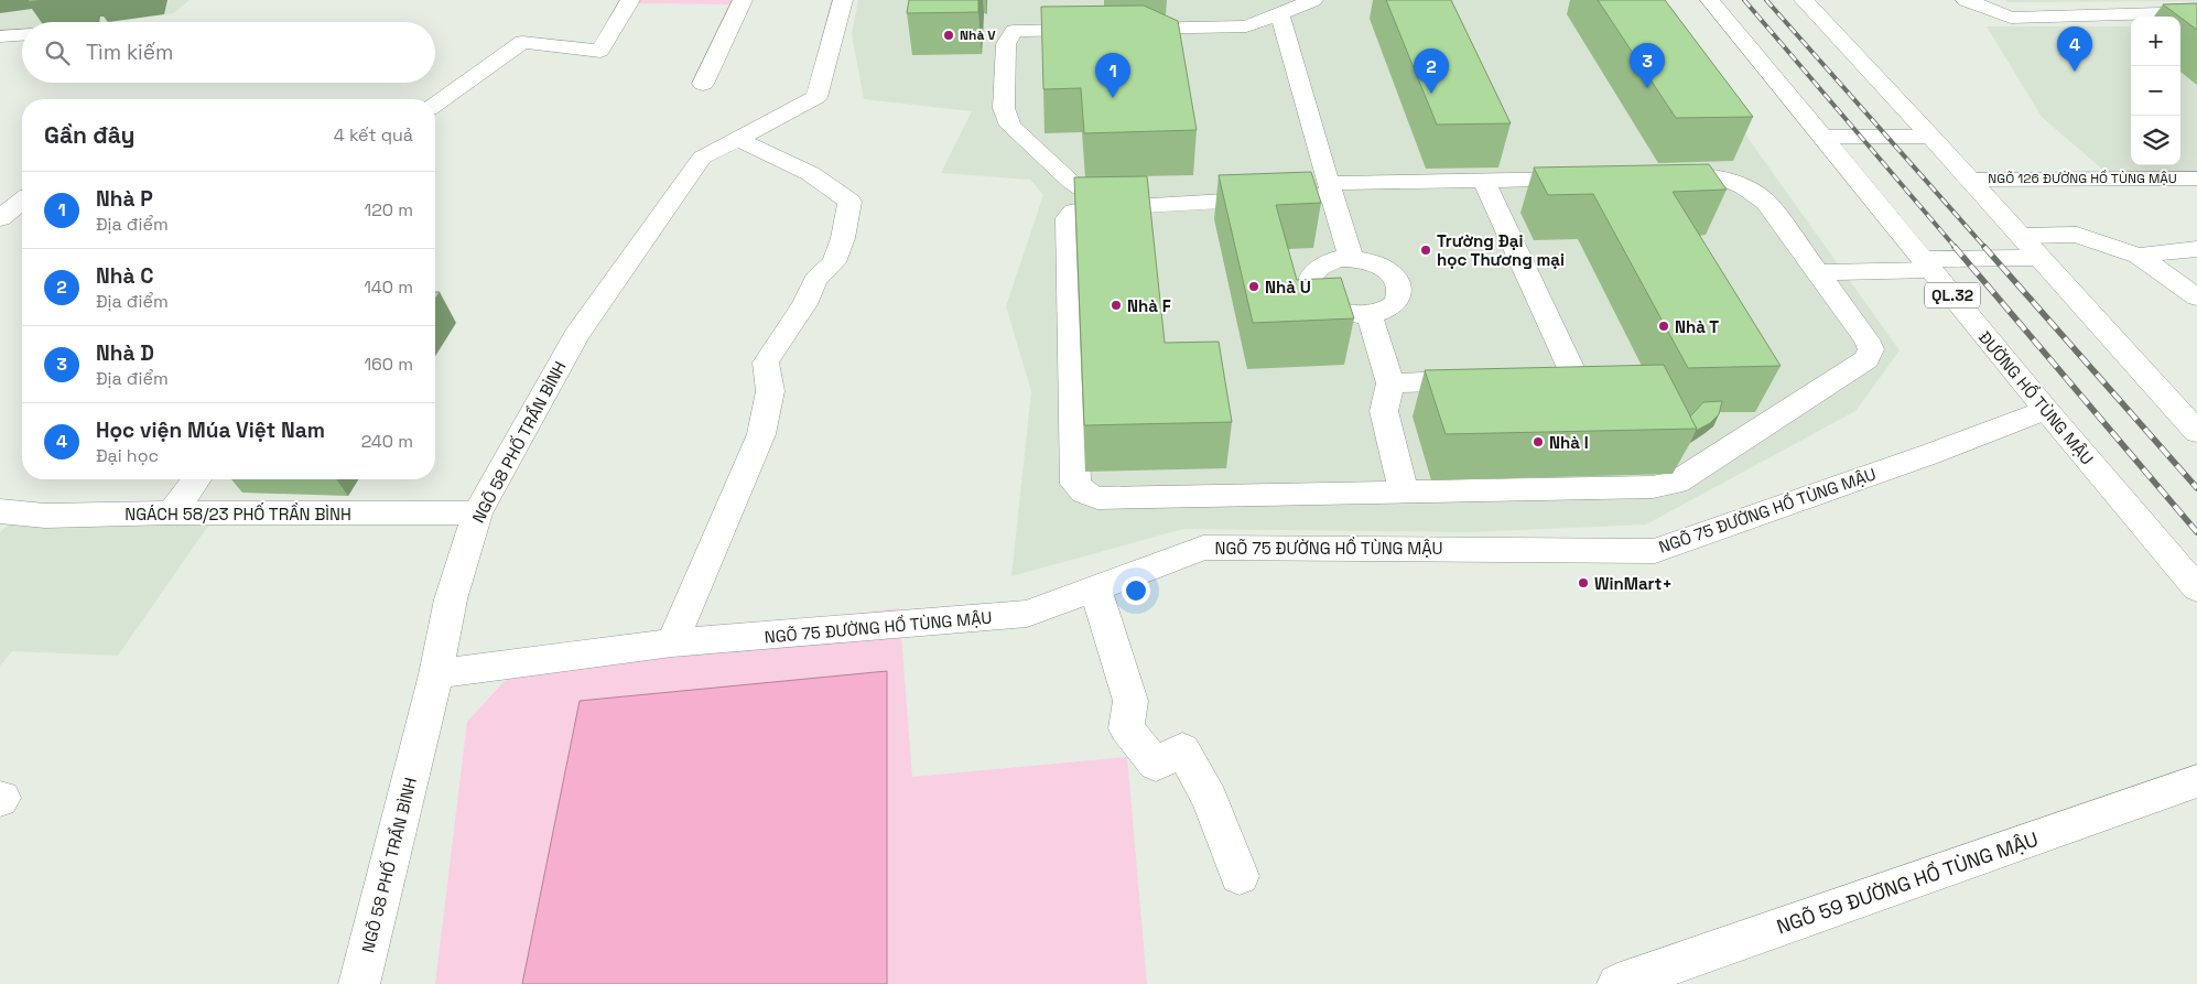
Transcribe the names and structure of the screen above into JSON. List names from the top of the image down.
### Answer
{
  "streets": {
    "main road": [
      "NGÕ 126 ĐƯỜNG HỒ TÙNG MẬU",
      "QL.32",
      "ĐƯỜNG HỒ TÙNG MẬU",
      "NGÕ 58 PHỐ TRẦN BÌNH",
      "NGÕ 75 ĐƯỜNG HỒ TÙNG MẬU",
      "NGÁCH 58/23 PHỐ TRẦN BÌNH",
      "NGÕ 59 ĐƯỜNG HỒ TÙNG MẬU"
    ]
  },
  "crossings": [
    ["ĐƯỜNG HỒ TÙNG MẬU", "NGÕ 75 ĐƯỜNG HỒ TÙNG MẬU"],
    ["NGÕ 58 PHỐ TRẦN BÌNH", "NGÕ 75 ĐƯỜNG HỒ TÙNG MẬU"],
    ["NGÕ 58 PHỐ TRẦN BÌNH", "NGÁCH 58/23 PHỐ TRẦN BÌNH"]
  ],
  "places": [
    "Nhà V",
    "Trường Đại học Thương mại",
    "Nhà U",
    "Nhà F",
    "Nhà T",
    "Nhà I",
    "WinMart+"
  ],
  "page": {
    "map_buttons": ["+", "−"],
    "search": "Tìm kiếm",
    "pins": [
      "4",
      "3",
      "2",
      "1"
    ],
    "heading": ["Gần đây", "4 kết quả"],
    "list": [
      {
        "mark": "1",
        "name": "Nhà P",
        "note": "Địa điểm",
        "value": "120 m"
      },
      {
        "mark": "2",
        "name": "Nhà C",
        "note": "Địa điểm",
        "value": "140 m"
      },
      {
        "mark": "3",
        "name": "Nhà D",
        "note": "Địa điểm",
        "value": "160 m"
      },
      {
        "mark": "4",
        "name": "Học viện Múa Việt Nam",
        "note": "Đại học",
        "value": "240 m"
      }
    ]
  }
}
